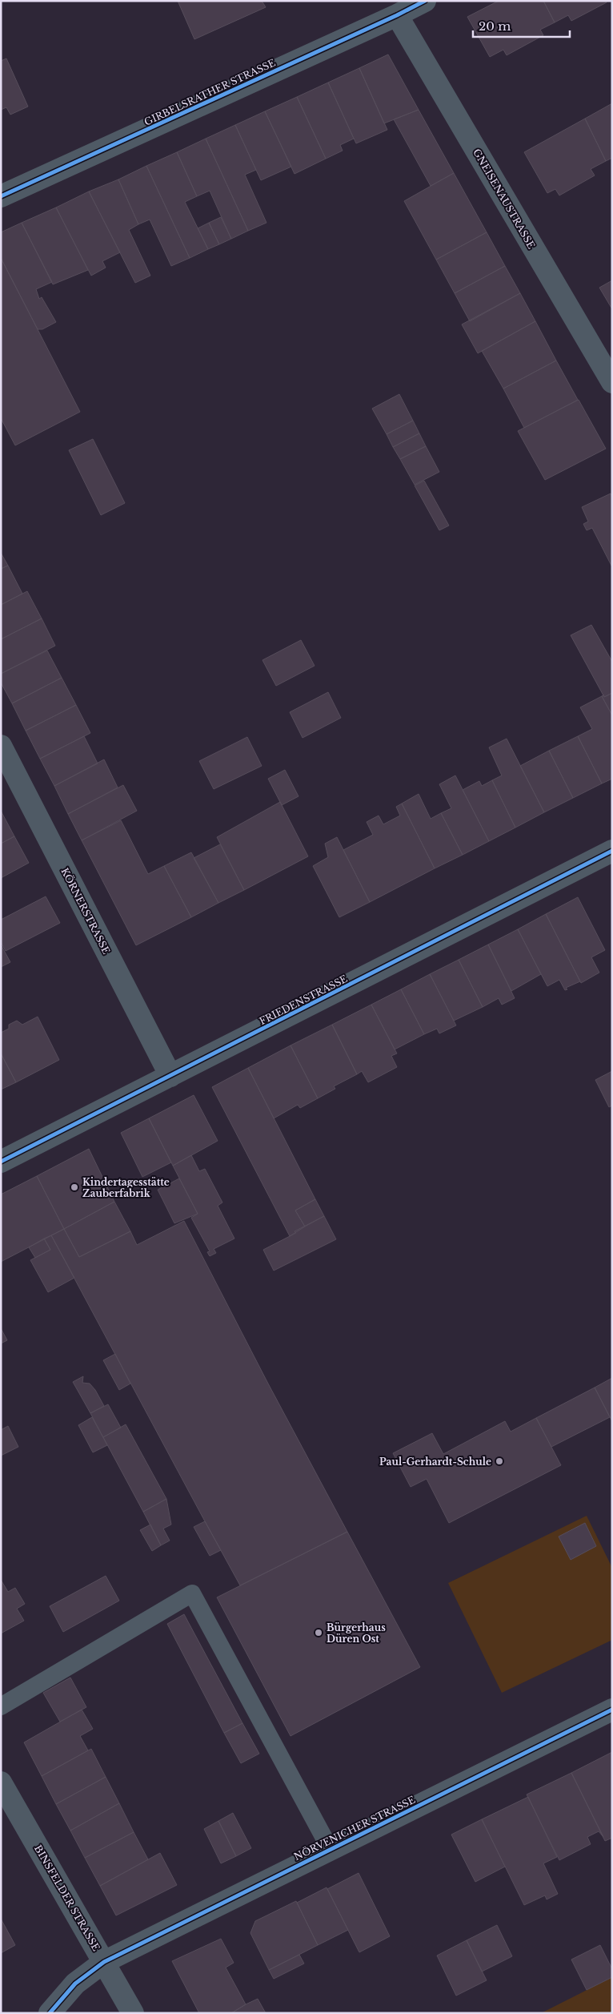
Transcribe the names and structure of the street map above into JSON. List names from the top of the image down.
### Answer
{
  "streets": {
    "street": [
      "GIRBELSRATHER STRASSE",
      "GNEISENAUSTRASSE",
      "KÖRNERSTRASSE",
      "FRIEDENSTRASSE",
      "NÖRVENICHER STRASSE",
      "BINSFELDER STRASSE"
    ]
  },
  "crossings": [
    ["GIRBELSRATHER STRASSE", "GNEISENAUSTRASSE"],
    ["KÖRNERSTRASSE", "FRIEDENSTRASSE"],
    ["NÖRVENICHER STRASSE", "BINSFELDER STRASSE"]
  ],
  "places": ["Kindertagesstätte Zauberfabrik", "Paul-Gerhardt-Schule", "Bürgerhaus Düren Ost"],
  "scale_bar": "20 m"
}
